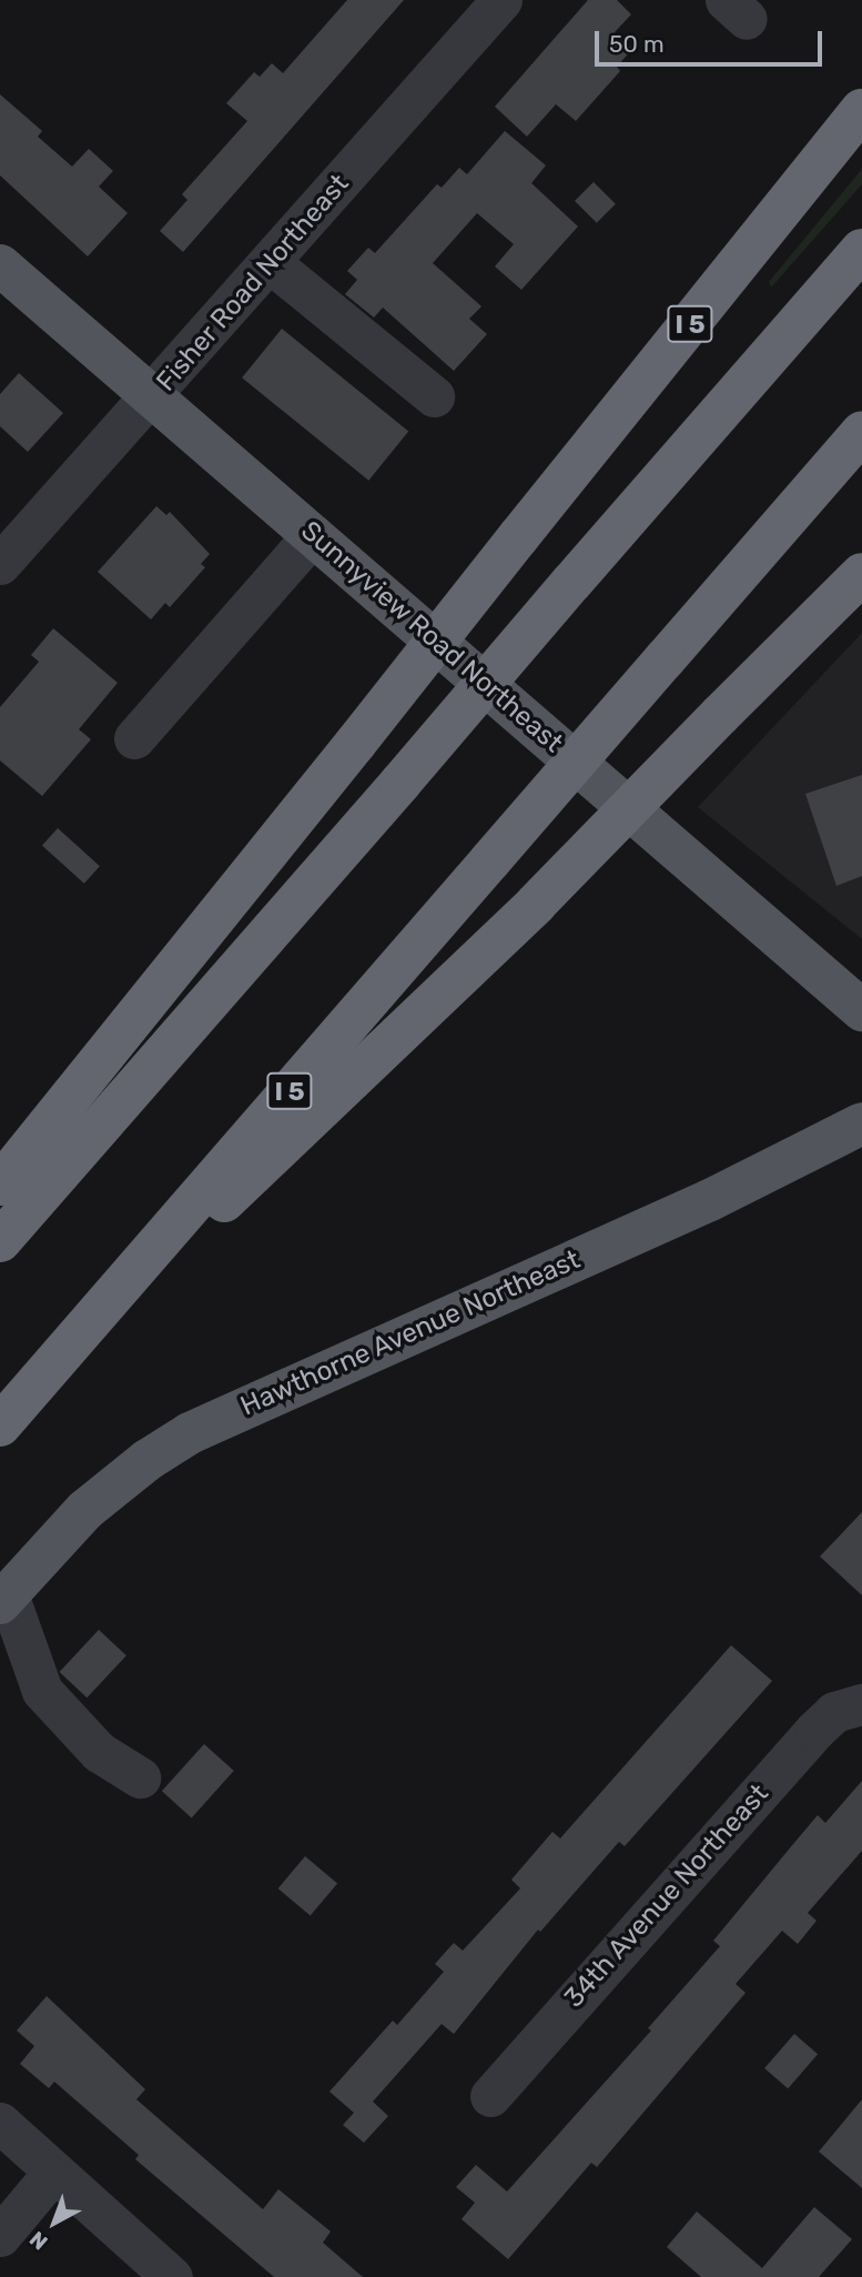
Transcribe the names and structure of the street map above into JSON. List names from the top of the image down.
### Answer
{
  "streets": {
    "highway": ["I 5"],
    "main road": ["Sunnyview Road Northeast", "Hawthorne Avenue Northeast"],
    "street": ["Fisher Road Northeast", "34th Avenue Northeast"]
  },
  "crossings": [
    ["Fisher Road Northeast", "Sunnyview Road Northeast"]
  ],
  "scale_bar": "50 m",
  "north": "bottom left"
}
